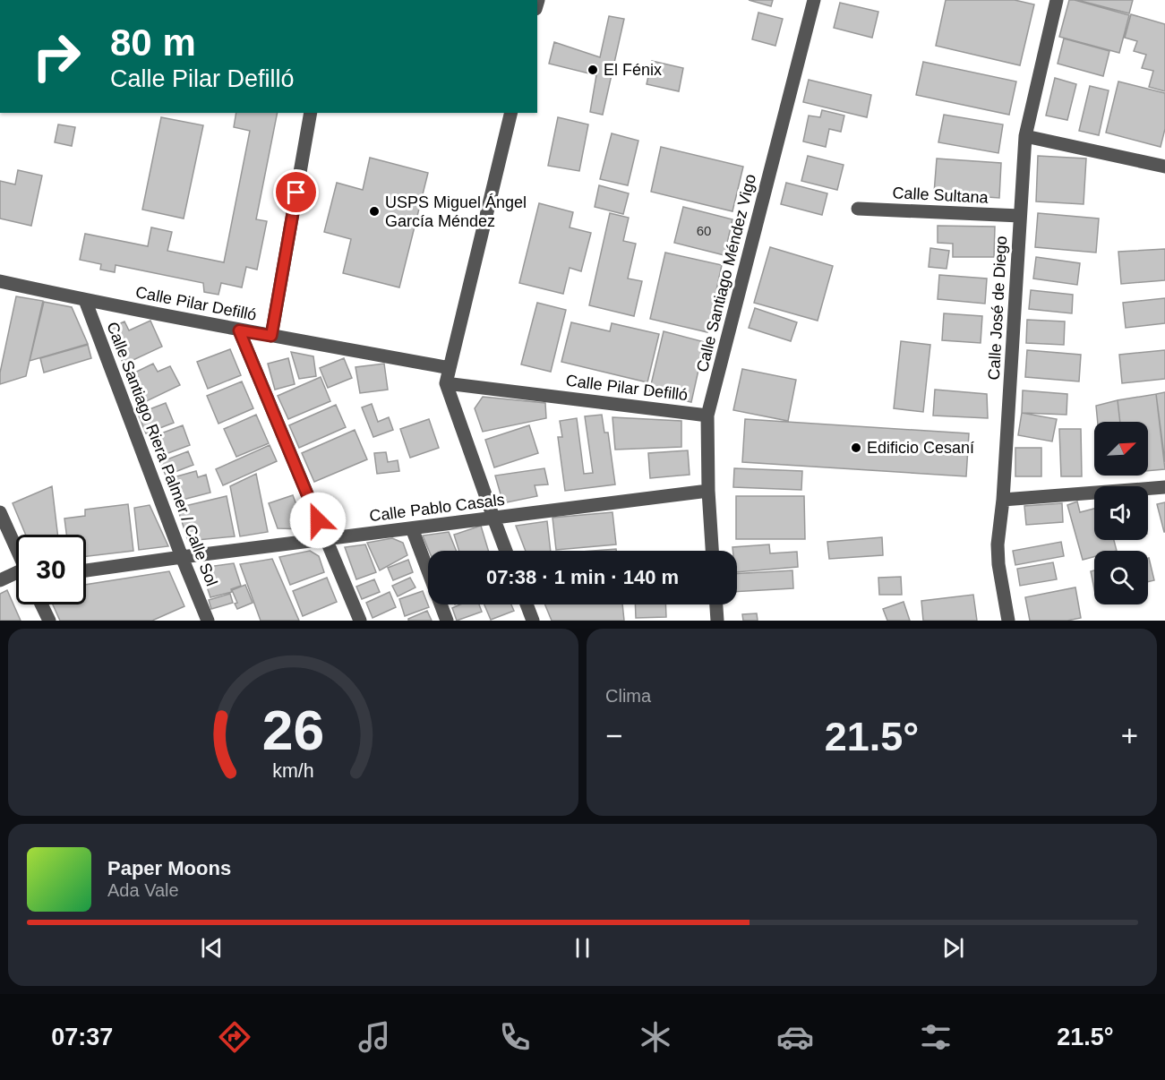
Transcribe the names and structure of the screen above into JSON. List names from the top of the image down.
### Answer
{
  "streets": {
    "street": [
      "Calle Sultana",
      "Calle Santiago Méndez Vigo",
      "Calle Pilar Defilló",
      "Calle José de Diego",
      "Calle Santiago Riera Palmer / Calle Sol",
      "Calle Pablo Casals"
    ]
  },
  "crossings": [
    ["Calle Sultana", "Calle José de Diego"],
    ["Calle Santiago Méndez Vigo", "Calle Pilar Defilló"],
    ["Calle Santiago Méndez Vigo", "Calle Pablo Casals"],
    ["Calle Pilar Defilló", "Calle Santiago Riera Palmer / Calle Sol"],
    ["Calle Santiago Riera Palmer / Calle Sol", "Calle Pablo Casals"]
  ],
  "places": ["El Fénix", "USPS Miguel Ángel García Méndez", "Edificio Cesaní"],
  "house_numbers": ["60"],
  "north": "top right",
  "page": {
    "turn": ["80 m", "Calle Pilar Defilló"],
    "limit": "30",
    "trip": "07:38 · 1 min · 140 m",
    "tile": "Clima",
    "heat": ["−", "21.5°", "+"],
    "song": ["Paper Moons", "Ada Vale"],
    "tabs": ["07:37", "21.5°"],
    "gauge": ["26", "km/h"]
  }
}
